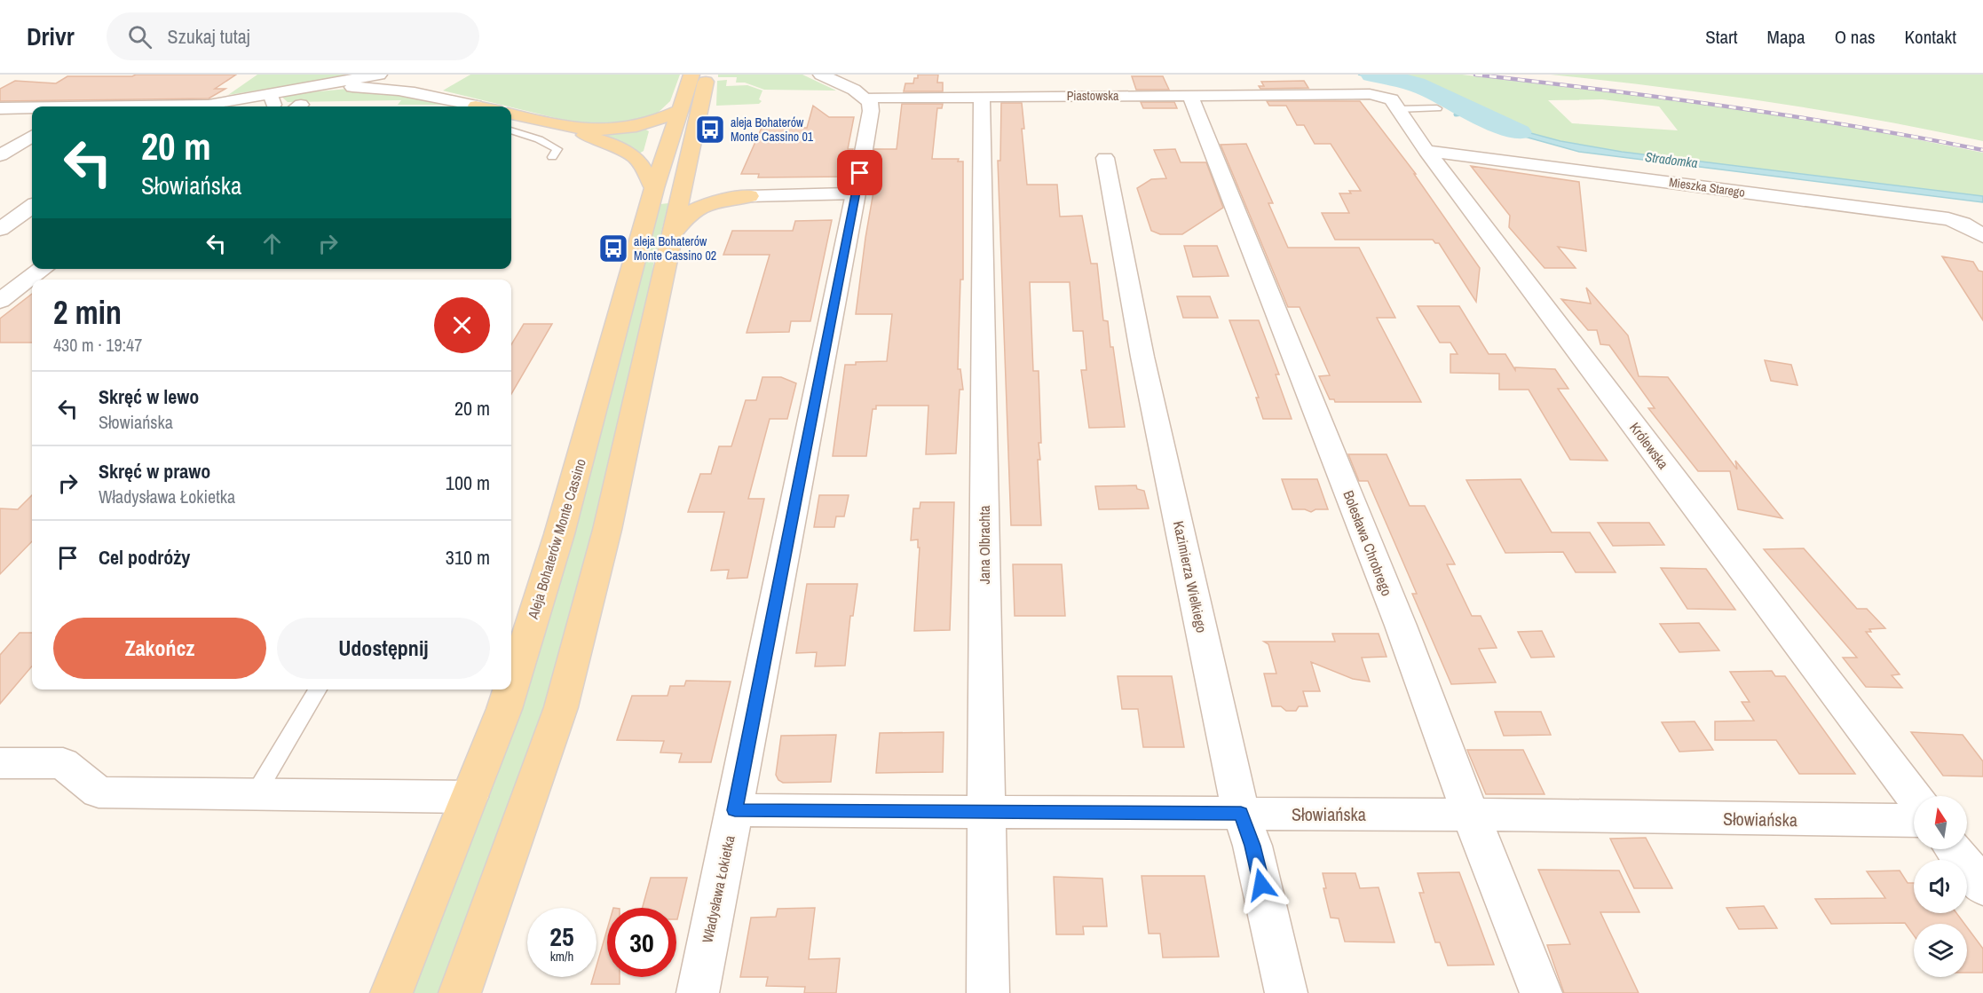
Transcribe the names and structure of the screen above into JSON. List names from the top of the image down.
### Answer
{
  "streets": {
    "main road": ["Aleja Bohaterów Monte Cassino"],
    "street": [
      "Piastowska",
      "Mieszka Starego",
      "Królewska",
      "Bolesława Chrobrego",
      "Jana Olbrachta",
      "Kazimierza Wielkiego",
      "Słowiańska",
      "Władysława Łokietka"
    ]
  },
  "crossings": [
    ["Piastowska", "Królewska"],
    ["Piastowska", "Bolesława Chrobrego"],
    ["Piastowska", "Jana Olbrachta"],
    ["Piastowska", "Władysława Łokietka"],
    ["Mieszka Starego", "Królewska"],
    ["Bolesława Chrobrego", "Słowiańska"],
    ["Jana Olbrachta", "Słowiańska"],
    ["Kazimierza Wielkiego", "Słowiańska"],
    ["Słowiańska", "Władysława Łokietka"]
  ],
  "water": ["Stradomka"],
  "places": {
    "bus stop": ["aleja Bohaterów Monte Cassino 01", "aleja Bohaterów Monte Cassino 02"]
  },
  "north": "top",
  "page": {
    "header": "Drivr",
    "search": "Szukaj tutaj",
    "nav": [
      "Start",
      "Mapa",
      "O nas",
      "Kontakt"
    ],
    "turn": ["20 m", "Słowiańska"],
    "heading": ["2 min", "430 m · 19:47"],
    "list": [
      {
        "name": "Skręć w lewo",
        "note": "Słowiańska",
        "value": "20 m"
      },
      {
        "name": "Skręć w prawo",
        "note": "Władysława Łokietka",
        "value": "100 m"
      },
      {
        "name": "Cel podróży",
        "value": "310 m"
      }
    ],
    "buttons": ["Zakończ", "Udostępnij"],
    "speed": "25 km/h",
    "limit": "30"
  }
}
